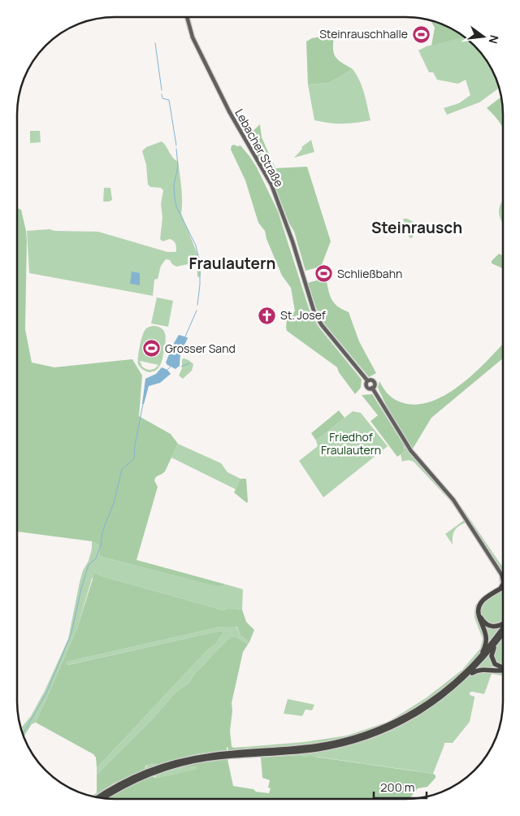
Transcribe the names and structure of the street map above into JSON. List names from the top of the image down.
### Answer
{
  "streets": {
    "main road": ["Lebacher Straße"]
  },
  "districts": ["Steinrausch", "Fraulautern"],
  "parks": ["Friedhof Fraulautern"],
  "places": {
    "sports": ["Steinrauschhalle", "Schließbahn", "Grosser Sand"],
    "church": ["St. Josef"]
  },
  "scale_bar": "200 m",
  "north": "right"
}
